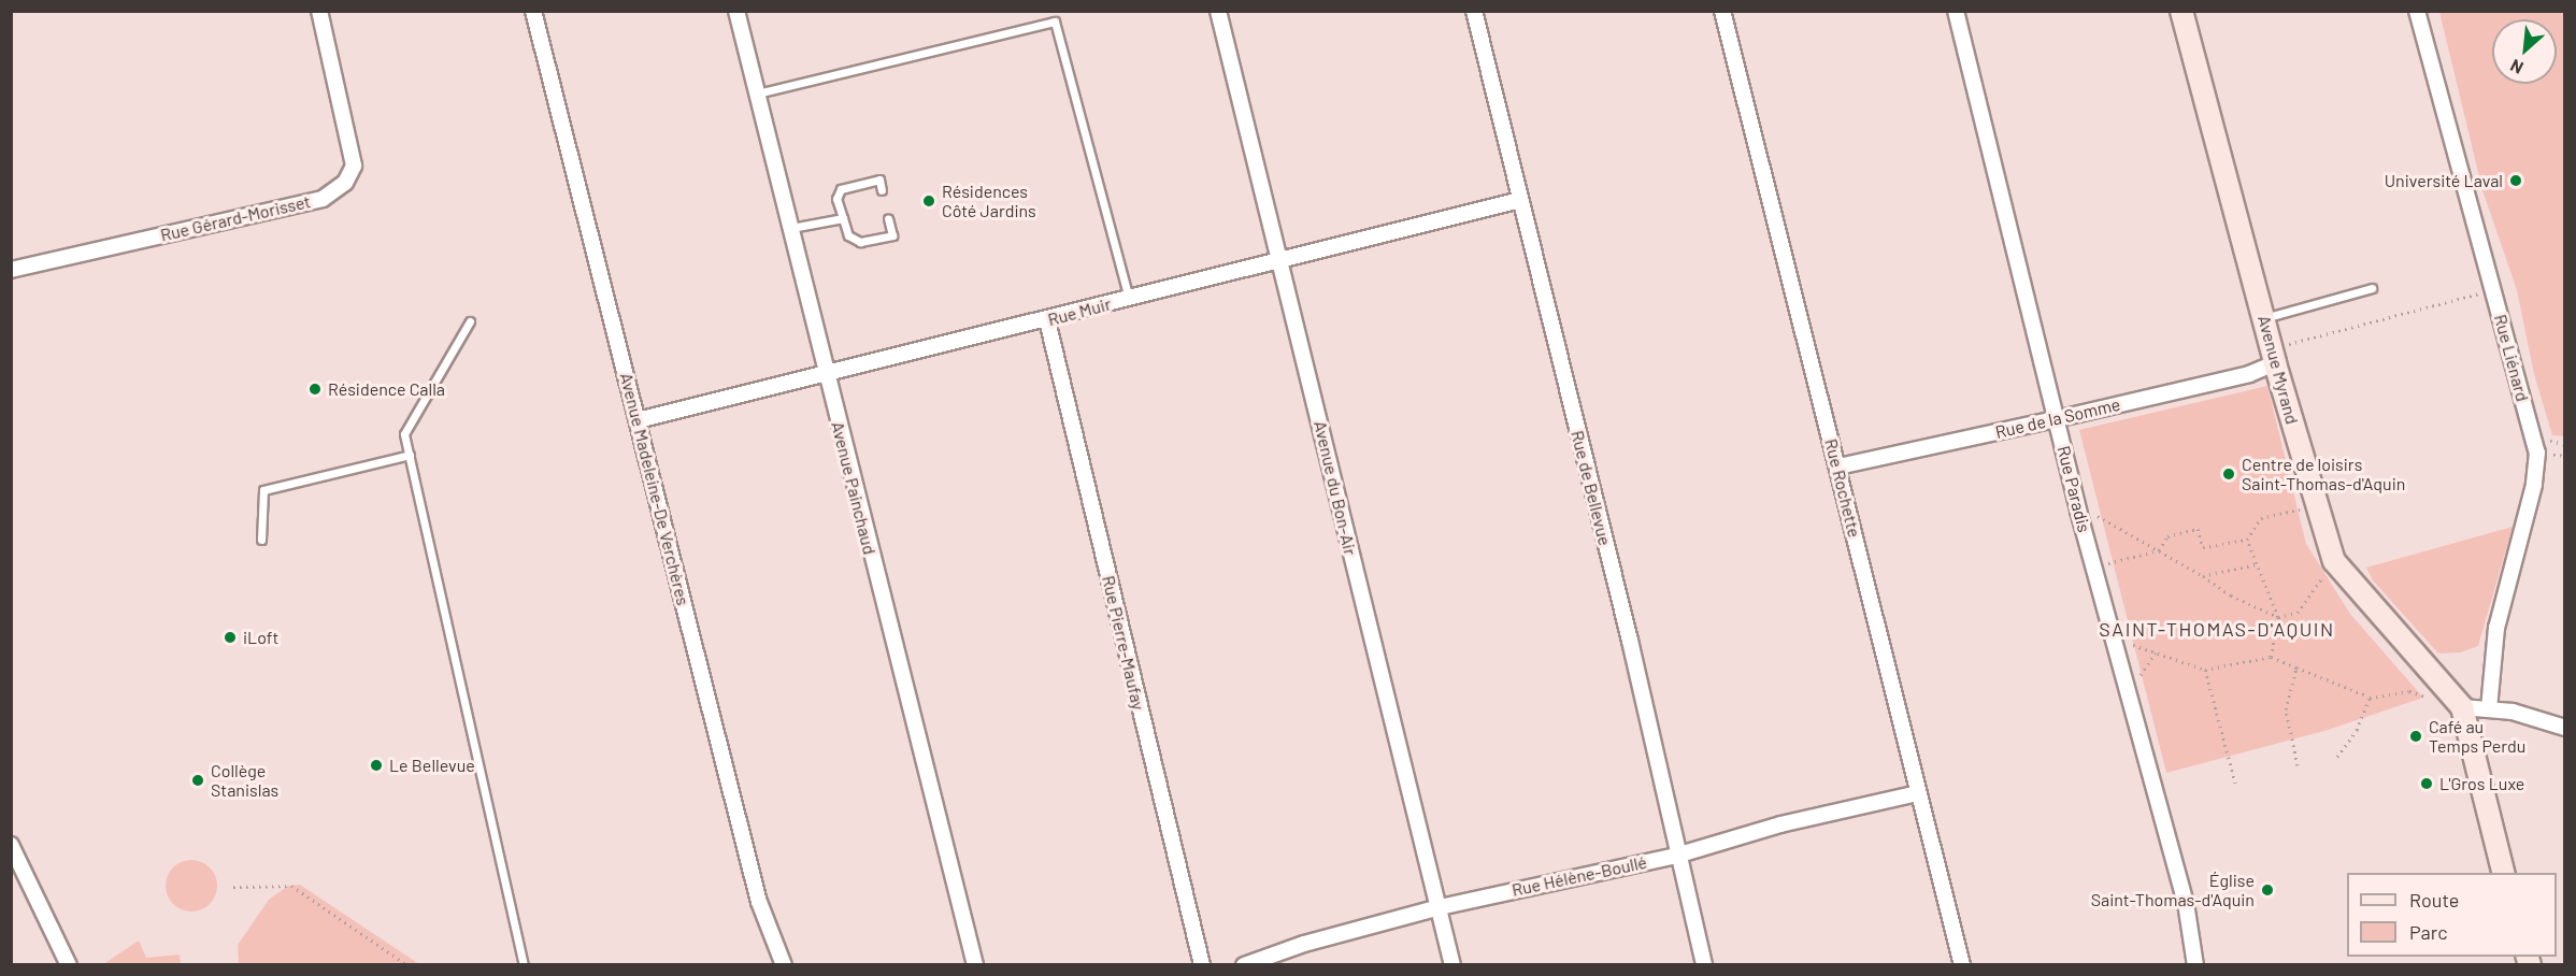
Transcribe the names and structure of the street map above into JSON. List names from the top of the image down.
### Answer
{
  "streets": {
    "street": [
      "Rue Gérard-Morisset",
      "Rue Muir",
      "Rue Liénard",
      "Avenue Myrand",
      "Rue de la Somme",
      "Avenue Painchaud",
      "Avenue du Bon-Air",
      "Rue de Bellevue",
      "Rue Rochette",
      "Avenue Madeleine-De Verchères",
      "Rue Paradis",
      "Rue Pierre-Maufay",
      "Rue Hélène-Boullé"
    ]
  },
  "crossings": [
    ["Rue Muir", "Avenue Painchaud"],
    ["Rue Muir", "Avenue du Bon-Air"],
    ["Rue Muir", "Rue de Bellevue"],
    ["Rue Muir", "Avenue Madeleine-De Verchères"],
    ["Rue Muir", "Rue Pierre-Maufay"],
    ["Avenue Myrand", "Rue de la Somme"],
    ["Rue de la Somme", "Rue Rochette"],
    ["Rue de la Somme", "Rue Paradis"],
    ["Avenue du Bon-Air", "Rue Hélène-Boullé"],
    ["Rue de Bellevue", "Rue Hélène-Boullé"],
    ["Rue Rochette", "Rue Hélène-Boullé"]
  ],
  "districts": ["SAINT-THOMAS-D'AQUIN"],
  "places": [
    "Université Laval",
    "Résidences Côté Jardins",
    "Résidence Calla",
    "Centre de loisirs Saint-Thomas-d'Aquin",
    "iLoft",
    "Café au Temps Perdu",
    "Le Bellevue",
    "Collège Stanislas",
    "L'Gros Luxe",
    "Église Saint-Thomas-d'Aquin"
  ],
  "legend": ["Route", "Parc"],
  "north": "bottom left"
}
